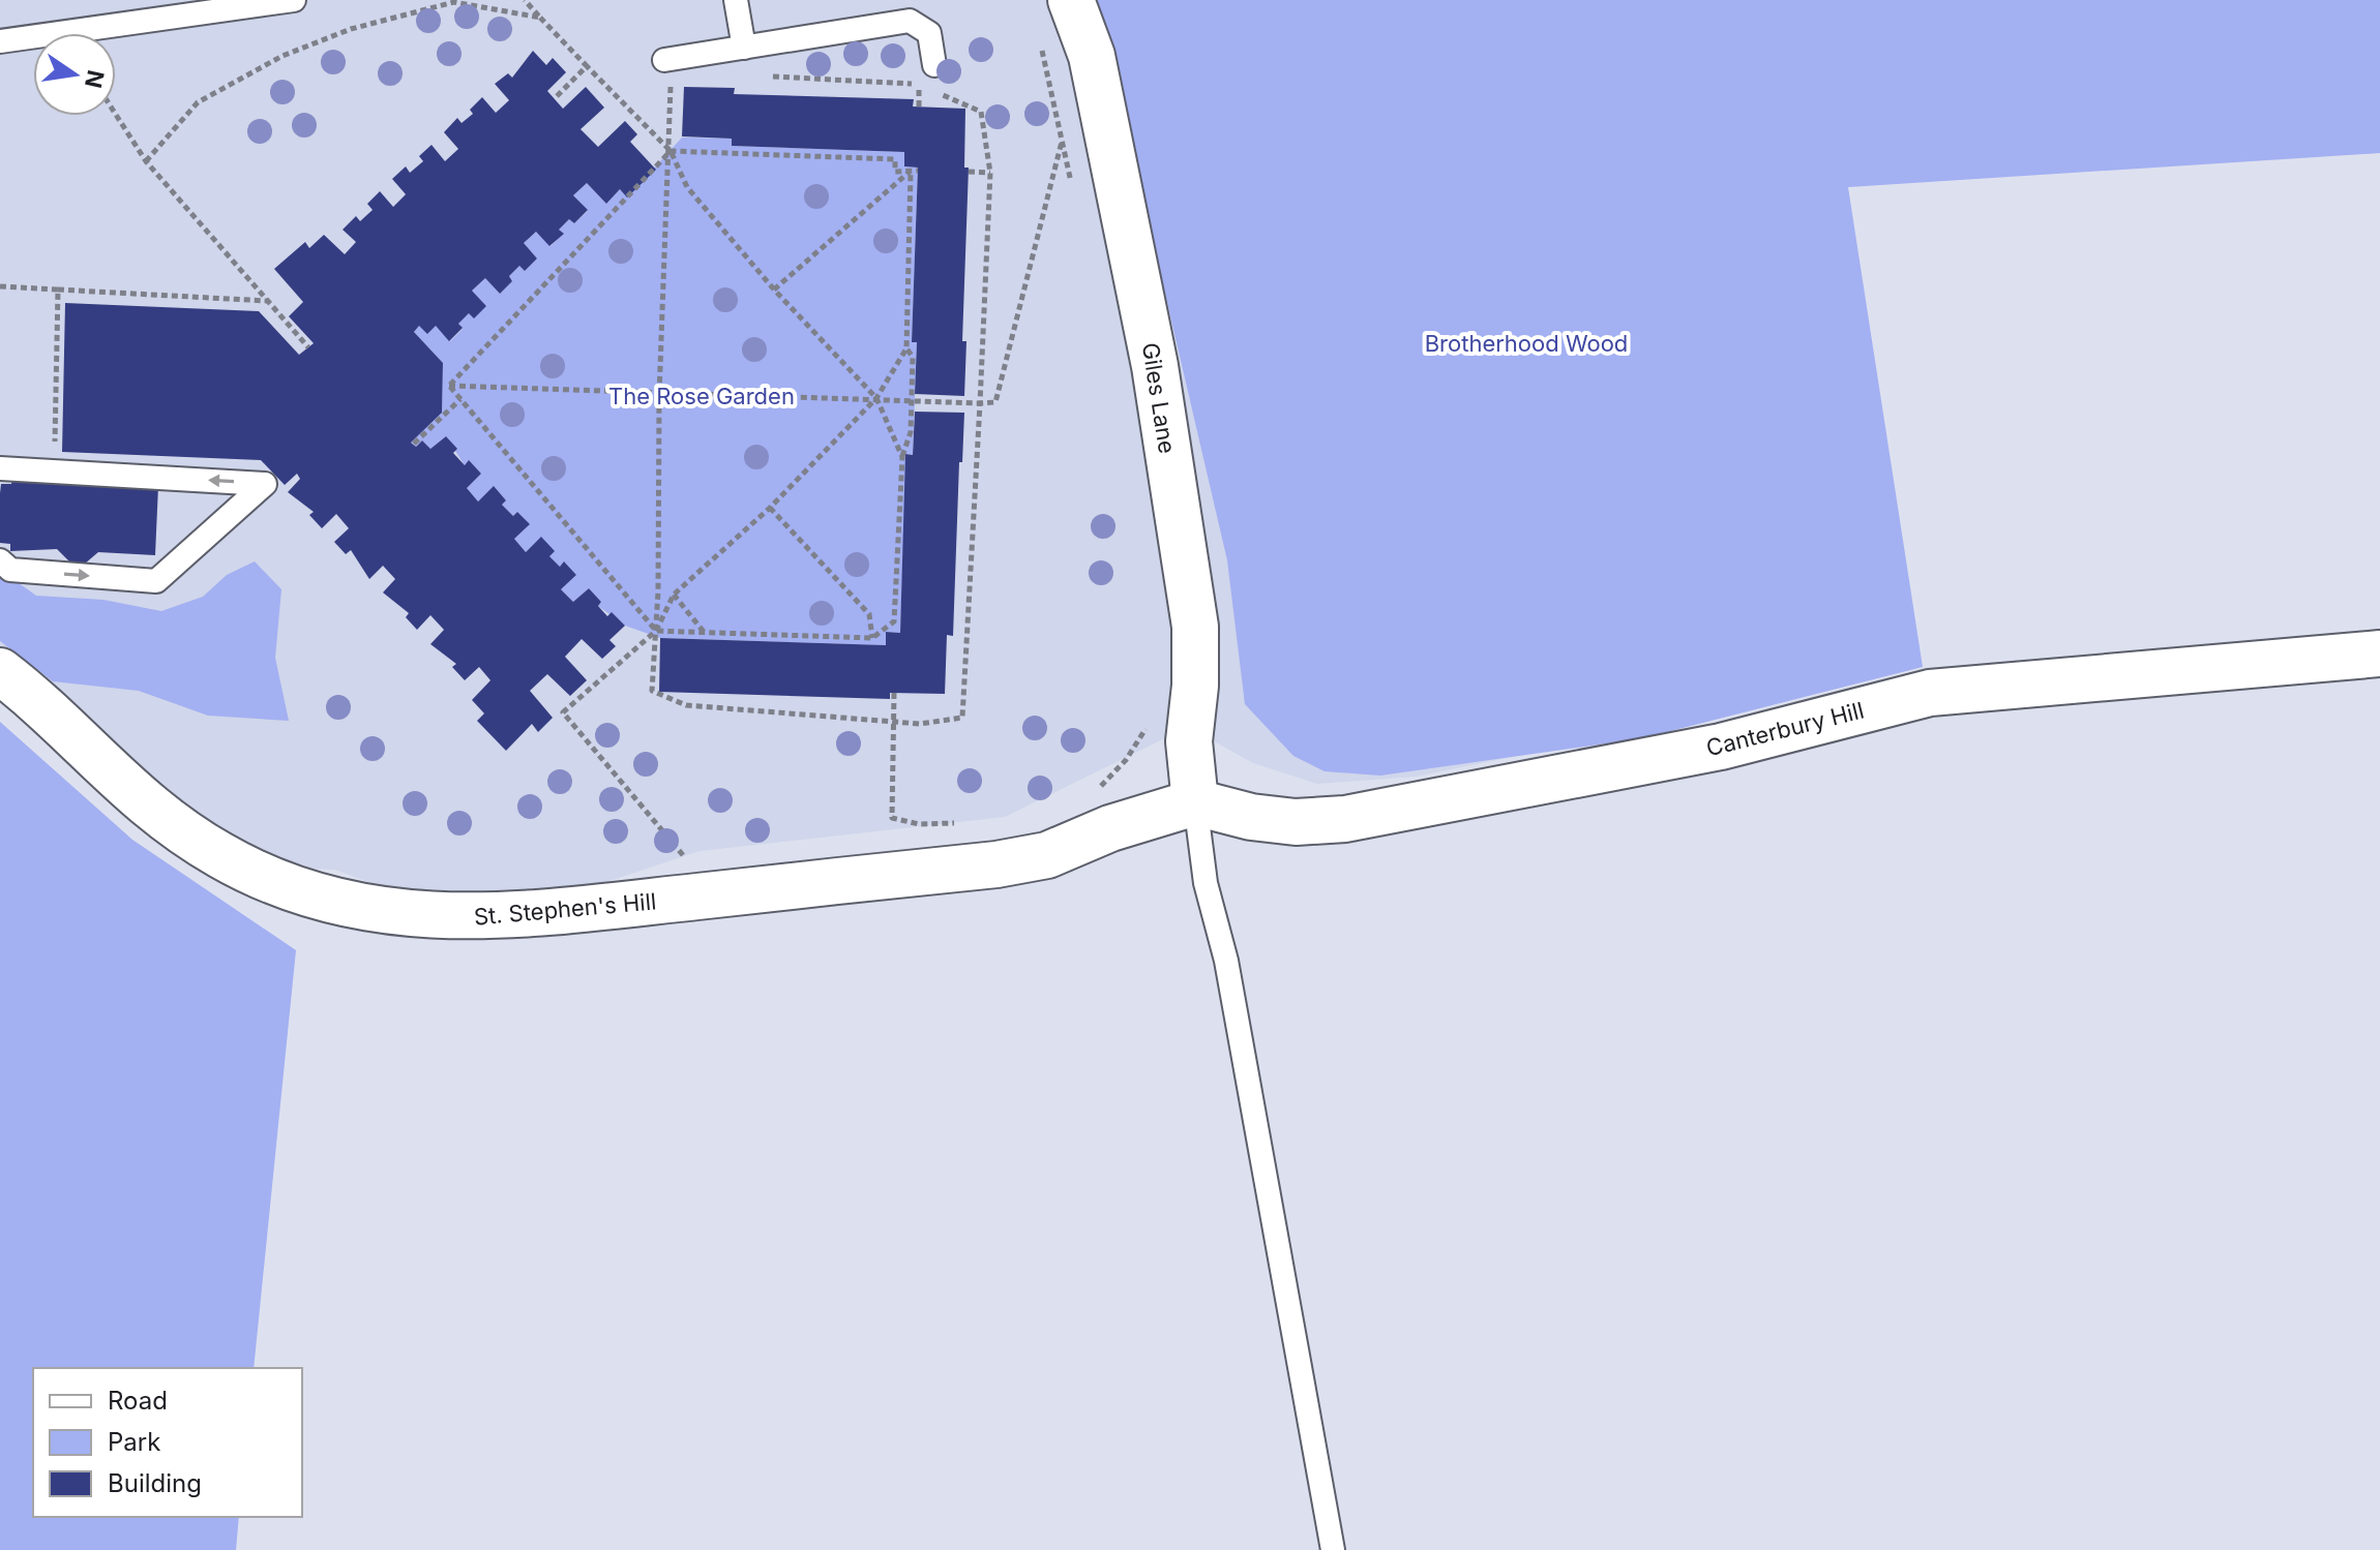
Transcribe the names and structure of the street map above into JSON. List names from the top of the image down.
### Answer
{
  "streets": {
    "street": ["Giles Lane", "Canterbury Hill", "St. Stephen's Hill"]
  },
  "crossings": [
    ["Giles Lane", "Canterbury Hill"],
    ["Giles Lane", "St. Stephen's Hill"],
    ["Canterbury Hill", "St. Stephen's Hill"]
  ],
  "parks": ["Brotherhood Wood", "The Rose Garden"],
  "legend": ["Road", "Park", "Building"],
  "north": "right"
}
